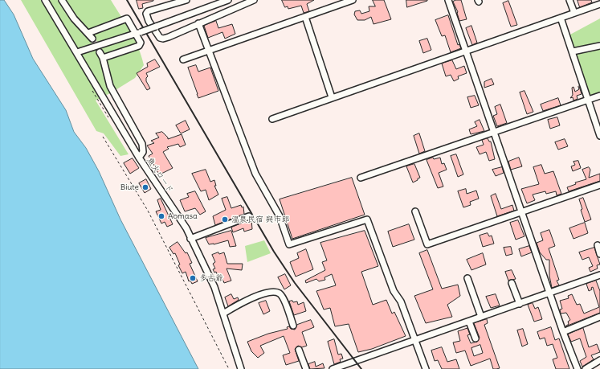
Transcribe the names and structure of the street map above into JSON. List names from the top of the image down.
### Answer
{
  "streets": {
    "street": ["魚火ロード"]
  },
  "places": [
    "Biute",
    "Aomasa",
    "温泉民宿 與市郎",
    "多古爺"
  ]
}
